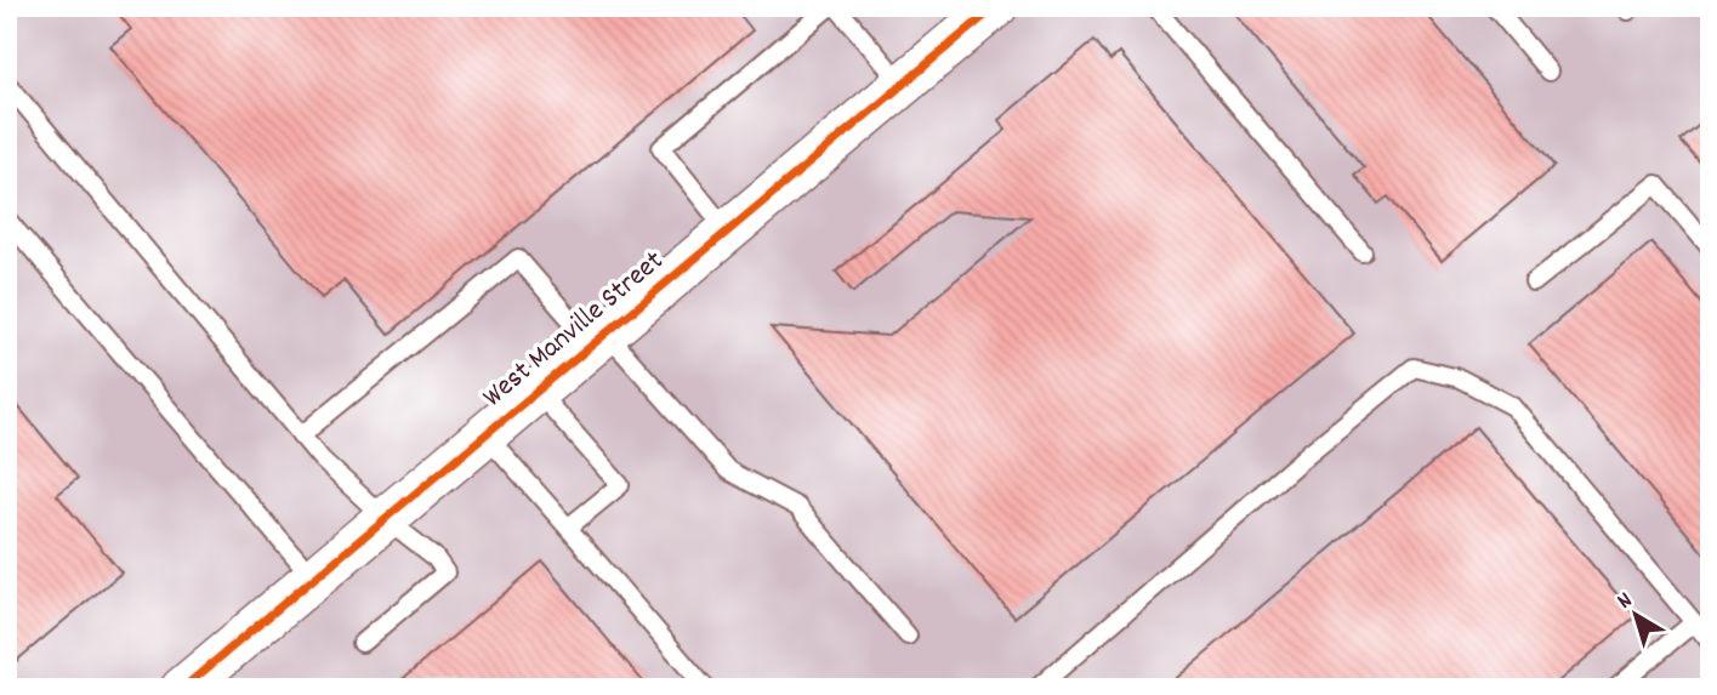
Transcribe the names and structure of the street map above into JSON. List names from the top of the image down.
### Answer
{
  "streets": {
    "street": ["West Manville Street"]
  },
  "north": "top left"
}
